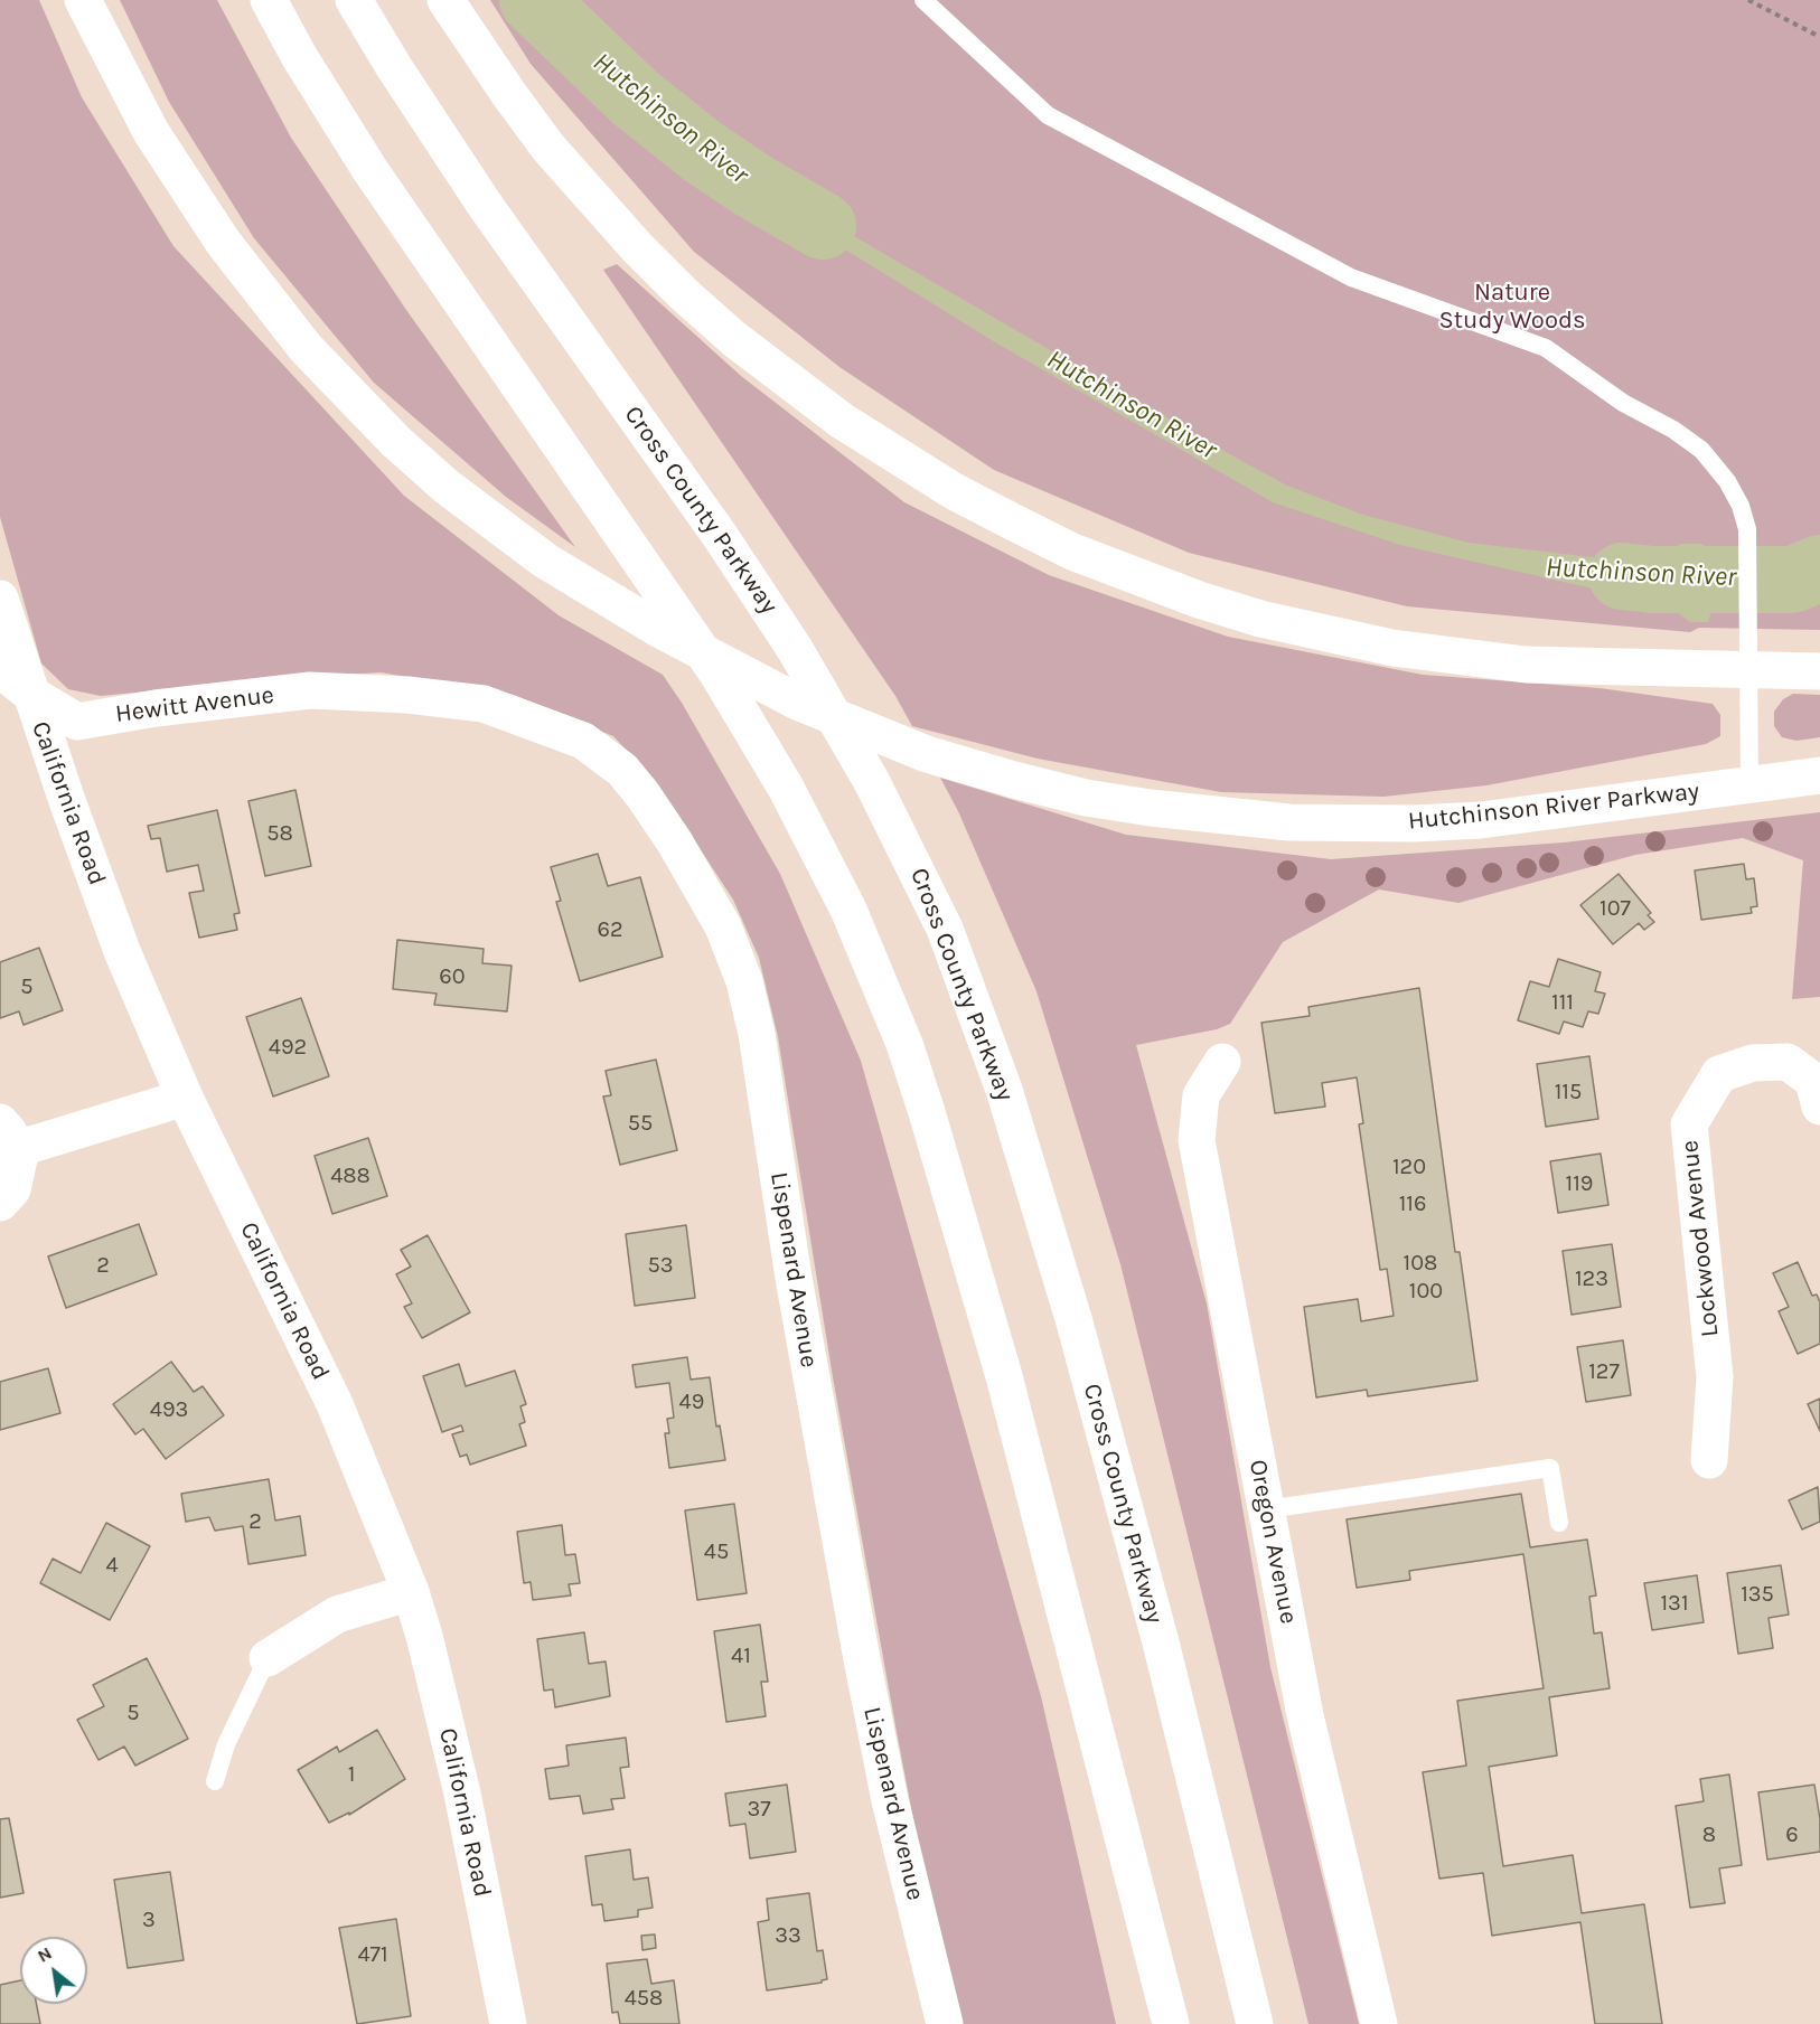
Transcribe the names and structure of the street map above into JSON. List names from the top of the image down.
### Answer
{
  "streets": {
    "main road": [
      "Cross County Parkway",
      "Hewitt Avenue",
      "California Road",
      "Hutchinson River Parkway",
      "Lockwood Avenue",
      "Lispenard Avenue",
      "Oregon Avenue"
    ]
  },
  "crossings": [
    ["Hewitt Avenue", "California Road"],
    ["Hewitt Avenue", "Lispenard Avenue"]
  ],
  "water": ["Hutchinson River"],
  "parks": ["Nature Study Woods"],
  "house_numbers": [
    "58",
    "107",
    "62",
    "60",
    "5",
    "111",
    "492",
    "115",
    "55",
    "120",
    "488",
    "119",
    "116",
    "108",
    "2",
    "53",
    "123",
    "100",
    "127",
    "49",
    "493",
    "2",
    "45",
    "4",
    "135",
    "131",
    "41",
    "5",
    "1",
    "37",
    "8",
    "6",
    "3",
    "33",
    "471",
    "458"
  ],
  "north": "top left"
}
